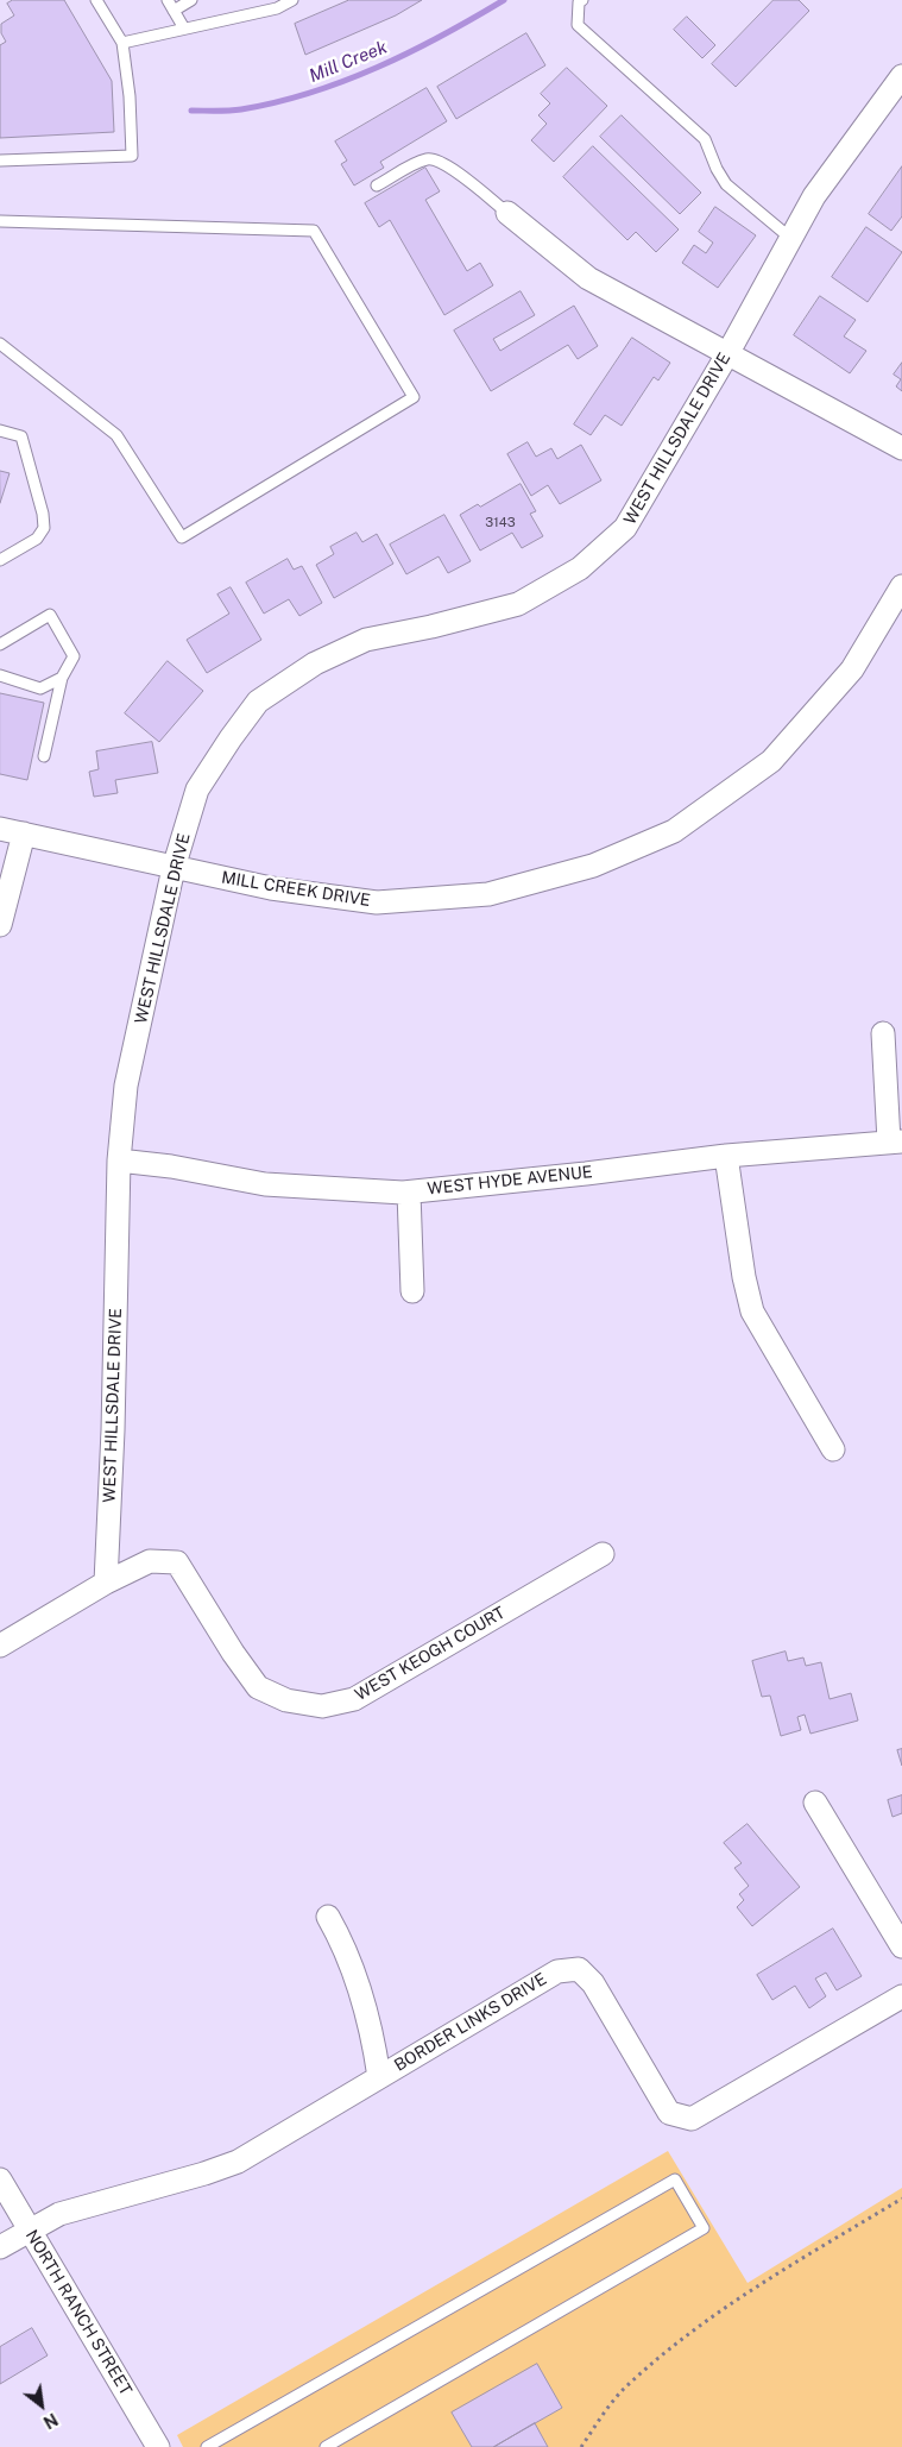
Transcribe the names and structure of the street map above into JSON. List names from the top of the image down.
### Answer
{
  "streets": {
    "street": [
      "WEST HILLSDALE DRIVE",
      "MILL CREEK DRIVE",
      "WEST HYDE AVENUE",
      "WEST KEOGH COURT",
      "BORDER LINKS DRIVE",
      "NORTH RANCH STREET"
    ]
  },
  "crossings": [
    ["WEST HILLSDALE DRIVE", "MILL CREEK DRIVE"],
    ["WEST HILLSDALE DRIVE", "WEST HYDE AVENUE"],
    ["WEST HILLSDALE DRIVE", "WEST KEOGH COURT"],
    ["BORDER LINKS DRIVE", "NORTH RANCH STREET"]
  ],
  "water": ["Mill Creek"],
  "house_numbers": ["3143"],
  "north": "bottom right"
}
